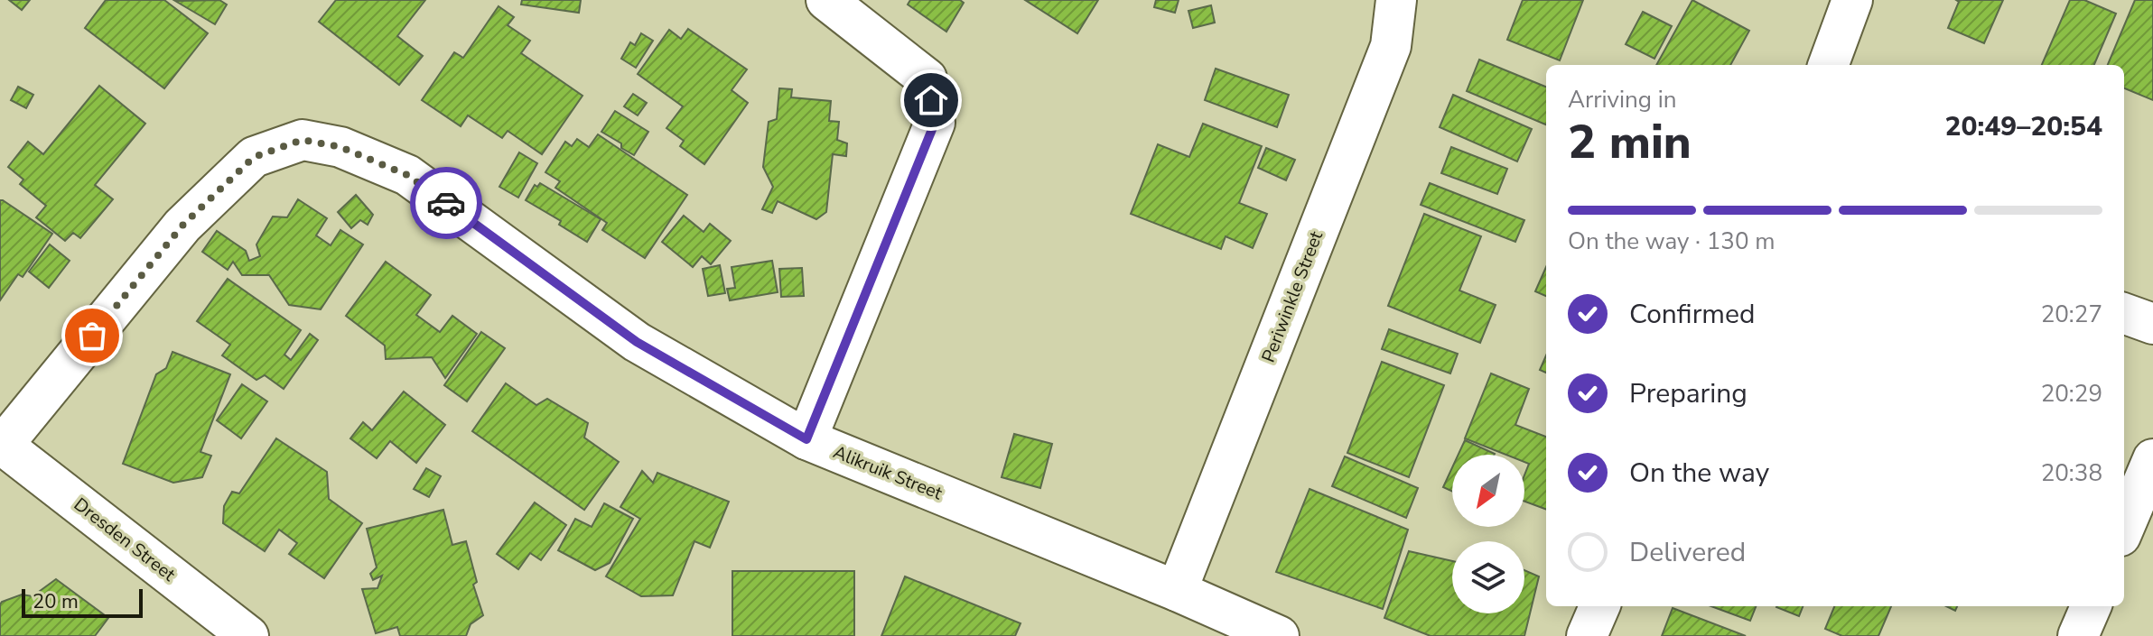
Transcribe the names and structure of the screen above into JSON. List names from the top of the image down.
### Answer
{
  "streets": {
    "street": ["Periwinkle Street", "Alikruik Street", "Dresden Street"]
  },
  "crossings": [
    ["Periwinkle Street", "Alikruik Street"],
    ["Alikruik Street", "Dresden Street"]
  ],
  "scale_bar": "20 m",
  "north": "bottom left",
  "page": {
    "heading": ["2 min", "Arriving in", "20:49–20:54"],
    "bar": "On the way · 130 m",
    "list": [
      ["Confirmed", "20:27"],
      ["Preparing", "20:29"],
      ["On the way", "20:38"],
      "Delivered"
    ],
    "scale": "20 m"
  }
}
